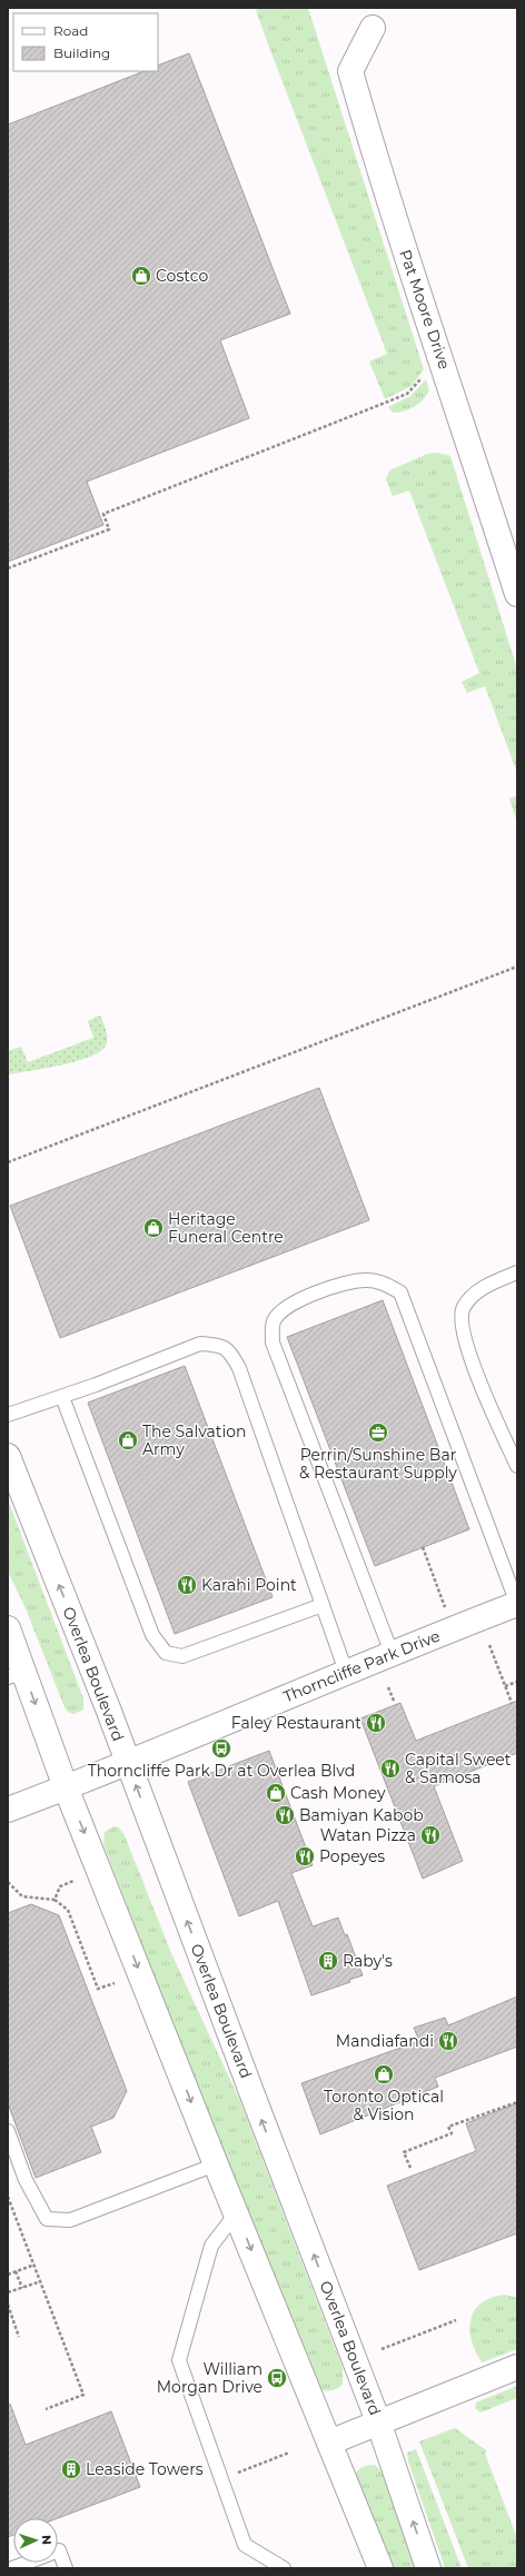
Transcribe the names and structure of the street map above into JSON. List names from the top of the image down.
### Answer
{
  "streets": {
    "main road": ["Pat Moore Drive", "Thorncliffe Park Drive", "Overlea Boulevard"]
  },
  "crossings": [
    ["Thorncliffe Park Drive", "Overlea Boulevard"]
  ],
  "places": {
    "shop": [
      "Costco",
      "Heritage Funeral Centre",
      "The Salvation Army",
      "Cash Money",
      "Toronto Optical & Vision"
    ],
    "office": ["Perrin/Sunshine Bar & Restaurant Supply"],
    "restaurant": [
      "Karahi Point",
      "Faley Restaurant",
      "Capital Sweet & Samosa",
      "Bamiyan Kabob",
      "Watan Pizza",
      "Popeyes",
      "Mandiafandi"
    ],
    "bus stop": ["Thorncliffe Park Dr at Overlea Blvd", "William Morgan Drive"],
    "building": ["Raby's", "Leaside Towers"]
  },
  "legend": ["Road", "Building"],
  "north": "right"
}
